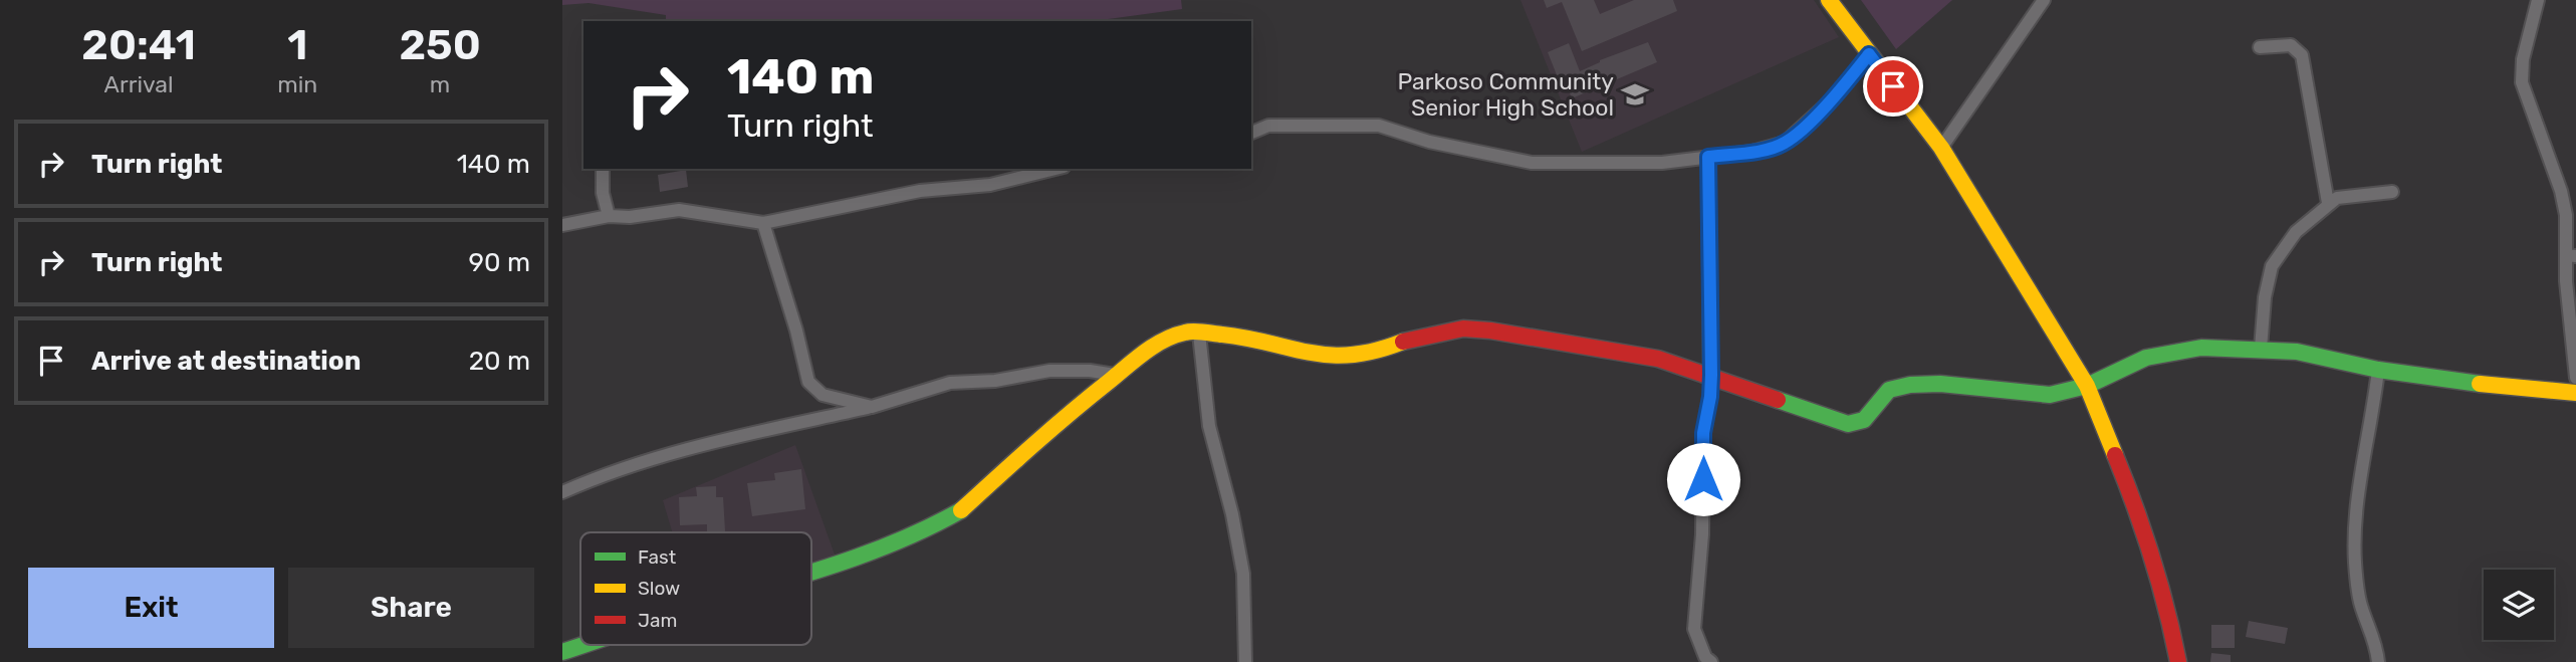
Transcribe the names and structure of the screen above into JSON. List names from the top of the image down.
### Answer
{
  "places": {
    "school or university": ["Parkoso Community Senior High School"]
  },
  "legend": ["Fast", "Slow", "Jam"],
  "page": {
    "eta": [
      "20:41",
      "Arrival",
      "1",
      "min",
      "250",
      "m"
    ],
    "turn": ["140 m", "Turn right"],
    "list": [
      {
        "name": "Turn right",
        "value": "140 m"
      },
      {
        "name": "Turn right",
        "value": "90 m"
      },
      {
        "name": "Arrive at destination",
        "value": "20 m"
      }
    ],
    "buttons": ["Exit", "Share"]
  }
}
